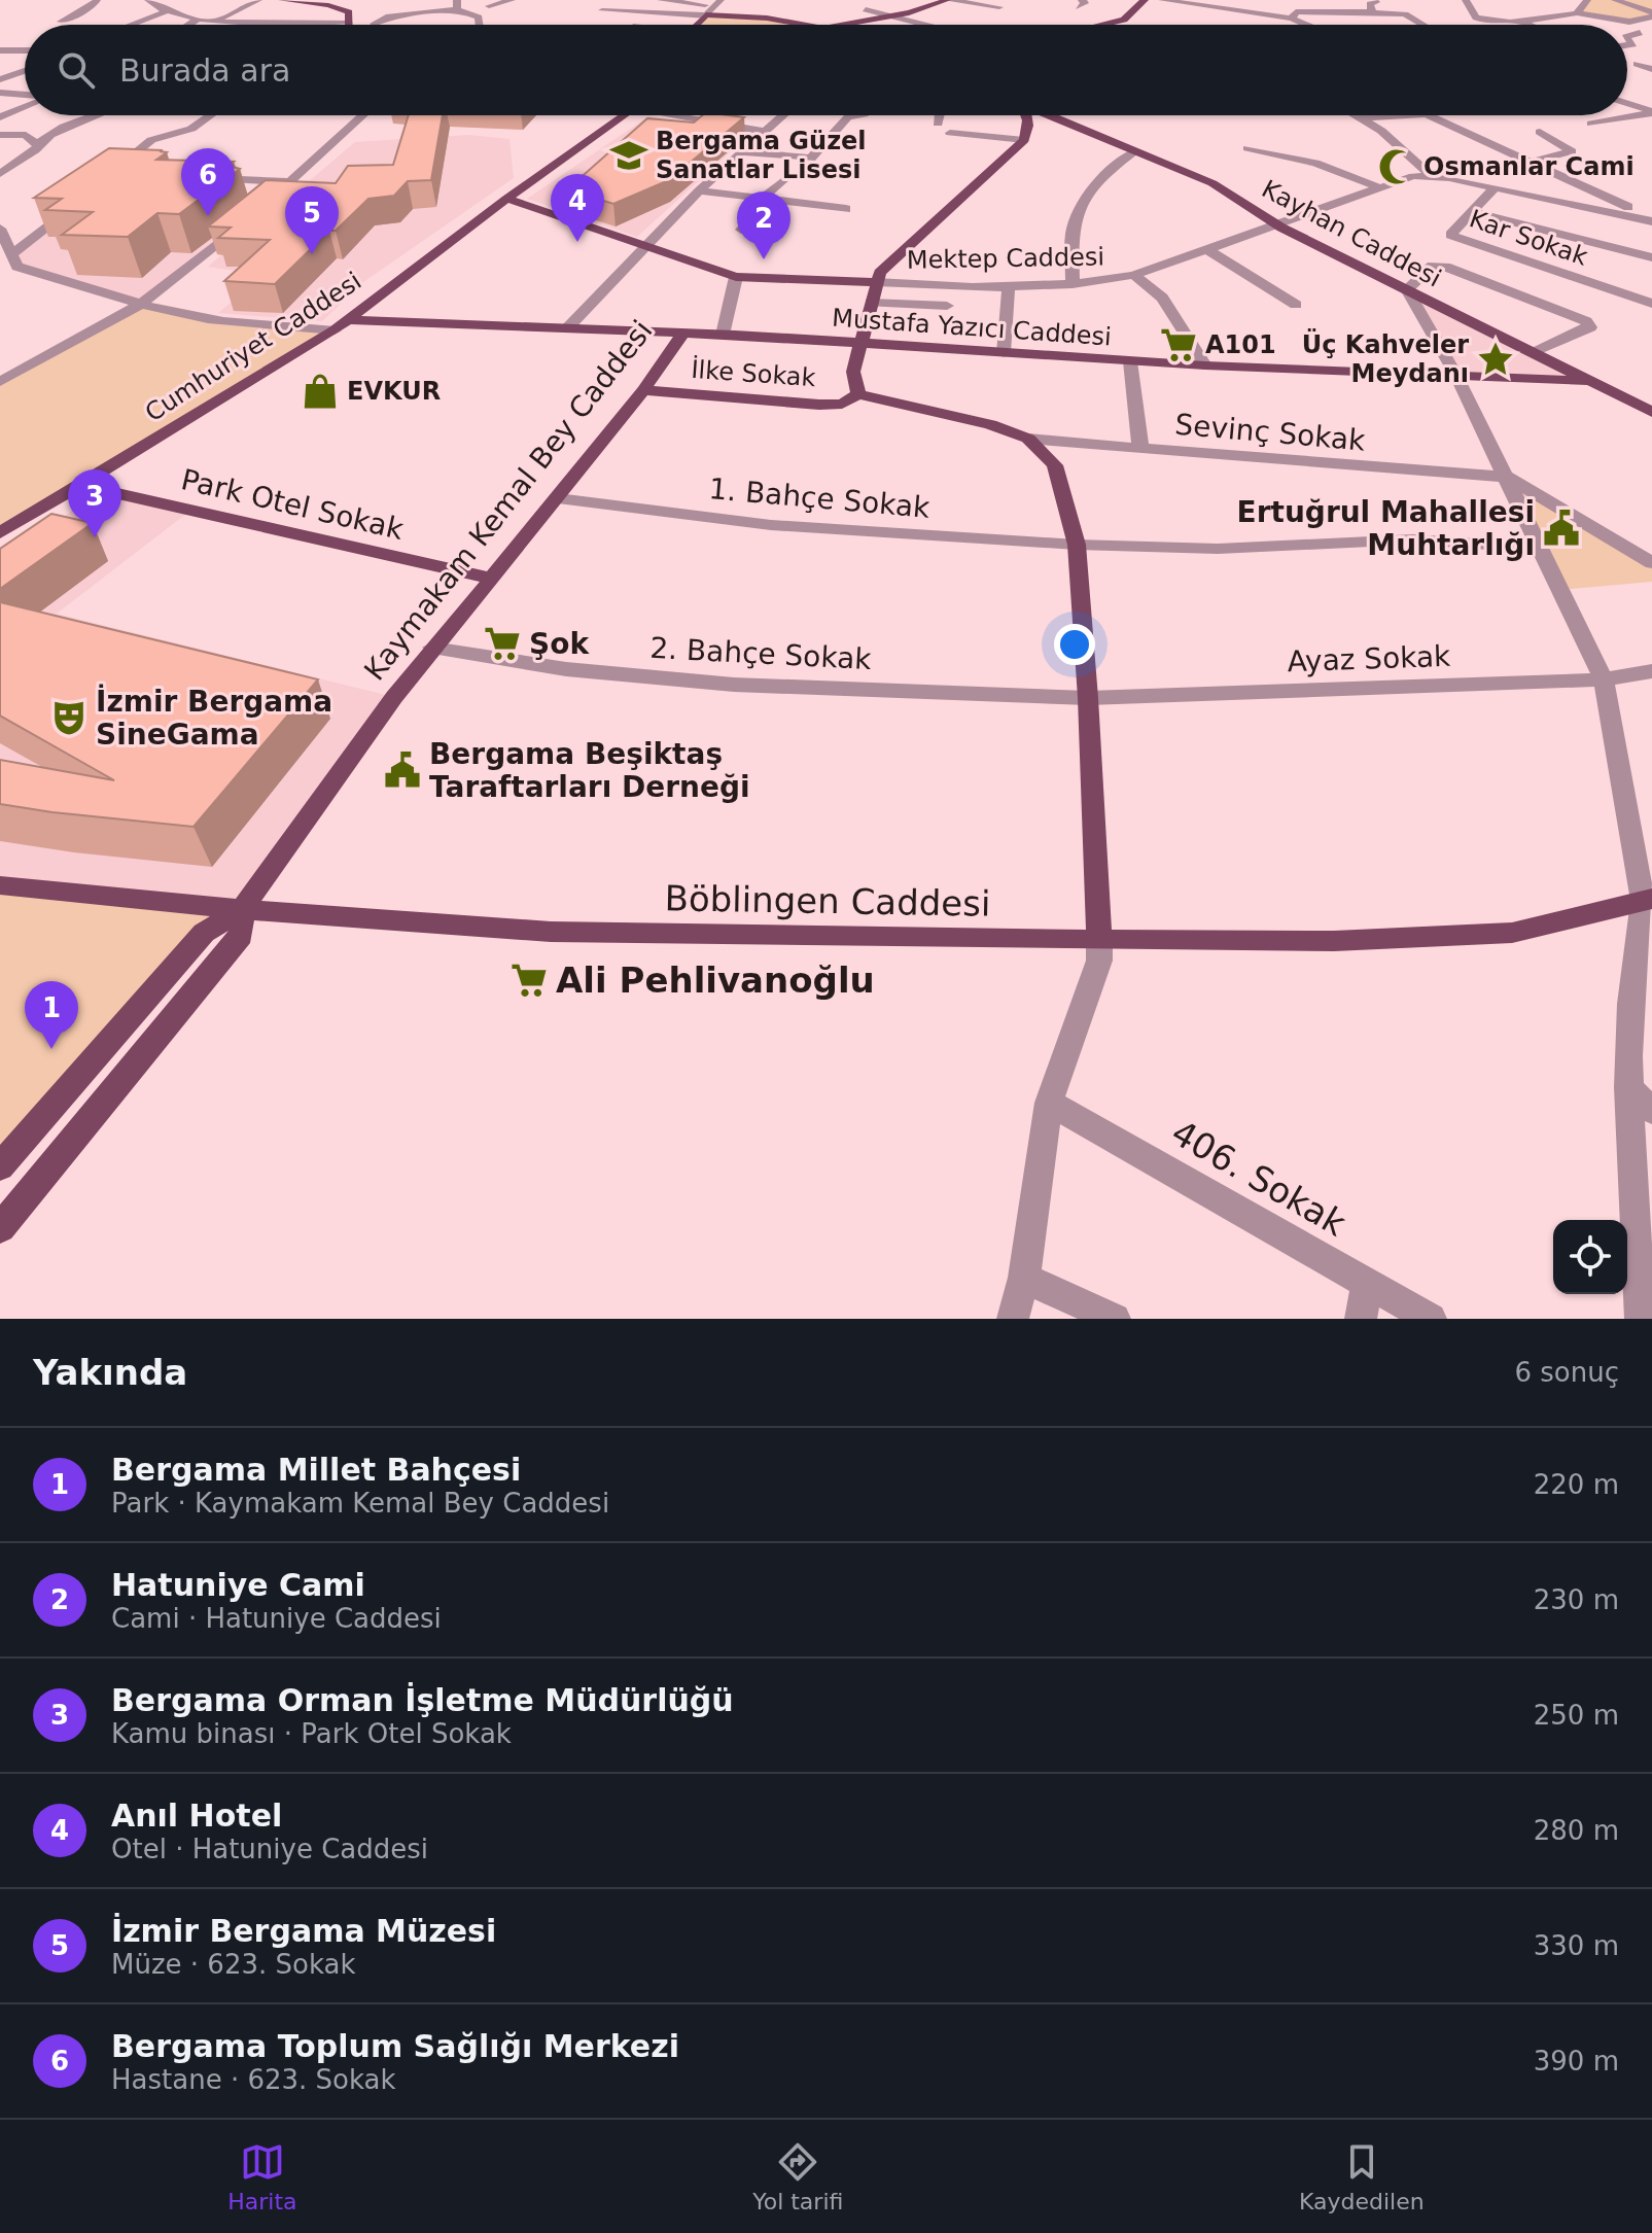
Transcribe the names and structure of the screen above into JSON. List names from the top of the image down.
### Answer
{
  "streets": {
    "main road": [
      "Kayhan Caddesi",
      "Mustafa Yazıcı Caddesi",
      "Cumhuriyet Caddesi",
      "İlke Sokak",
      "Kaymakam Kemal Bey Caddesi",
      "Park Otel Sokak",
      "Böblingen Caddesi"
    ],
    "street": [
      "Kar Sokak",
      "Mektep Caddesi",
      "Sevinç Sokak",
      "1. Bahçe Sokak",
      "2. Bahçe Sokak",
      "Ayaz Sokak",
      "406. Sokak"
    ]
  },
  "crossings": [
    ["Kayhan Caddesi", "Mektep Caddesi"],
    ["Kayhan Caddesi", "Mustafa Yazıcı Caddesi"],
    ["Mustafa Yazıcı Caddesi", "Cumhuriyet Caddesi"],
    ["Mustafa Yazıcı Caddesi", "Kaymakam Kemal Bey Caddesi"],
    ["Cumhuriyet Caddesi", "Park Otel Sokak"],
    ["İlke Sokak", "Kaymakam Kemal Bey Caddesi"],
    ["1. Bahçe Sokak", "Kaymakam Kemal Bey Caddesi"],
    ["Kaymakam Kemal Bey Caddesi", "Park Otel Sokak"],
    ["Kaymakam Kemal Bey Caddesi", "2. Bahçe Sokak"],
    ["Kaymakam Kemal Bey Caddesi", "Böblingen Caddesi"],
    ["2. Bahçe Sokak", "Ayaz Sokak"]
  ],
  "places": {
    "school or university": ["Bergama Güzel Sanatlar Lisesi"],
    "mosque": ["Osmanlar Cami"],
    "supermarket": ["A101", "Şok", "Ali Pehlivanoğlu"],
    "place": ["Üç Kahveler Meydanı"],
    "shop": ["EVKUR"],
    "public building": ["Ertuğrul Mahallesi Muhtarlığı", "Bergama Beşiktaş Taraftarları Derneği"],
    "theatre": ["İzmir Bergama SineGama"]
  },
  "page": {
    "search": "Burada ara",
    "pins": [
      "6",
      "4",
      "5",
      "2",
      "3",
      "1"
    ],
    "heading": ["Yakında", "6 sonuç"],
    "list": [
      {
        "mark": "1",
        "name": "Bergama Millet Bahçesi",
        "note": "Park · Kaymakam Kemal Bey Caddesi",
        "value": "220 m"
      },
      {
        "mark": "2",
        "name": "Hatuniye Cami",
        "note": "Cami · Hatuniye Caddesi",
        "value": "230 m"
      },
      {
        "mark": "3",
        "name": "Bergama Orman İşletme Müdürlüğü",
        "note": "Kamu binası · Park Otel Sokak",
        "value": "250 m"
      },
      {
        "mark": "4",
        "name": "Anıl Hotel",
        "note": "Otel · Hatuniye Caddesi",
        "value": "280 m"
      },
      {
        "mark": "5",
        "name": "İzmir Bergama Müzesi",
        "note": "Müze · 623. Sokak",
        "value": "330 m"
      },
      {
        "mark": "6",
        "name": "Bergama Toplum Sağlığı Merkezi",
        "note": "Hastane · 623. Sokak",
        "value": "390 m"
      }
    ],
    "nav": ["Harita", "Yol tarifi", "Kaydedilen"]
  }
}
